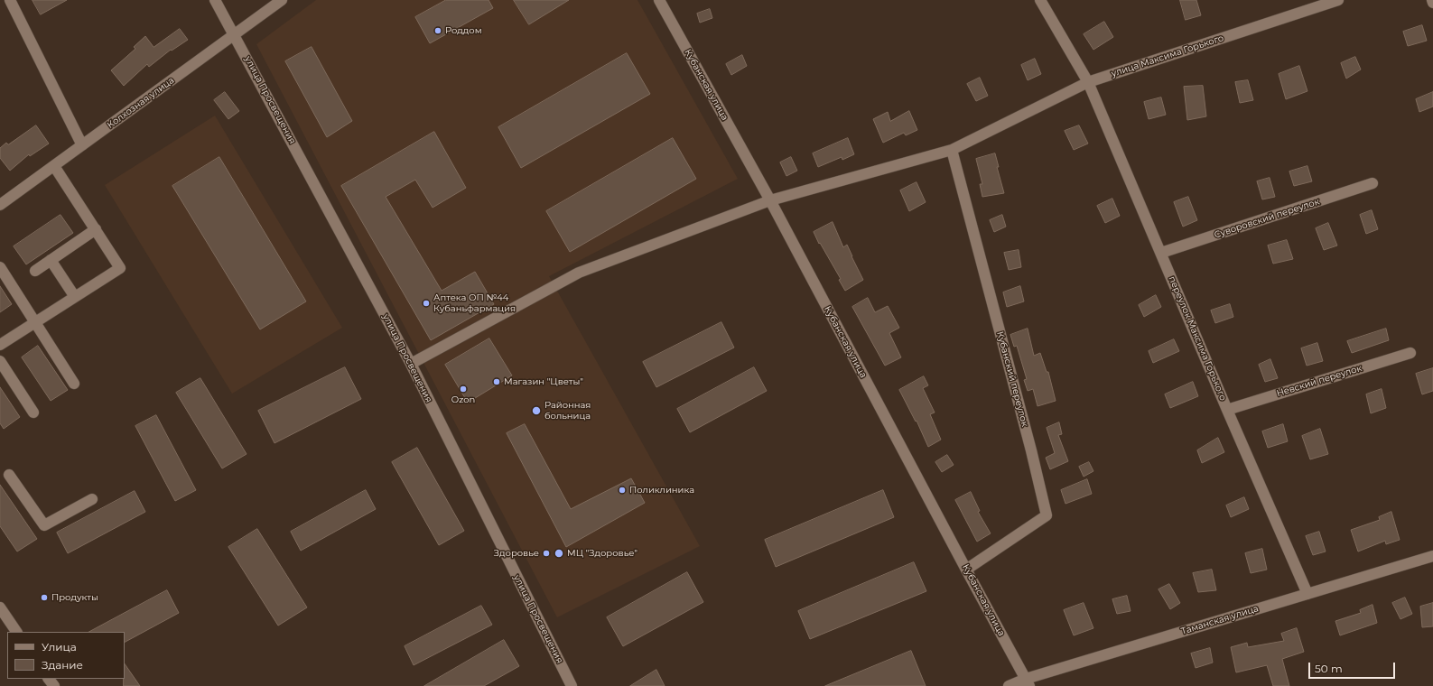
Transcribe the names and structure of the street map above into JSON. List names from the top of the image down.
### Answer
{
  "streets": {
    "street": [
      "улица Максима Горького",
      "Кубанская улица",
      "улица Просвещения",
      "Колхозная улица",
      "Суворовский переулок",
      "переулок Максима Горького",
      "Кубанский переулок",
      "Невский переулок",
      "Таманская улица"
    ]
  },
  "crossings": [
    ["улица Максима Горького", "переулок Максима Горького"],
    ["Кубанская улица", "Кубанский переулок"],
    ["Кубанская улица", "Таманская улица"],
    ["улица Просвещения", "Колхозная улица"],
    ["Суворовский переулок", "переулок Максима Горького"],
    ["переулок Максима Горького", "Невский переулок"],
    ["переулок Максима Горького", "Таманская улица"]
  ],
  "places": [
    "Роддом",
    "Аптека ОП №44 Кубаньфармация",
    "Магазин \"Цветы\"",
    "Ozon",
    "Районная больница",
    "Поликлиника",
    "Здоровье",
    "МЦ \"Здоровье\"",
    "Продукты"
  ],
  "legend": ["Улица", "Здание"],
  "scale_bar": "50 m"
}
